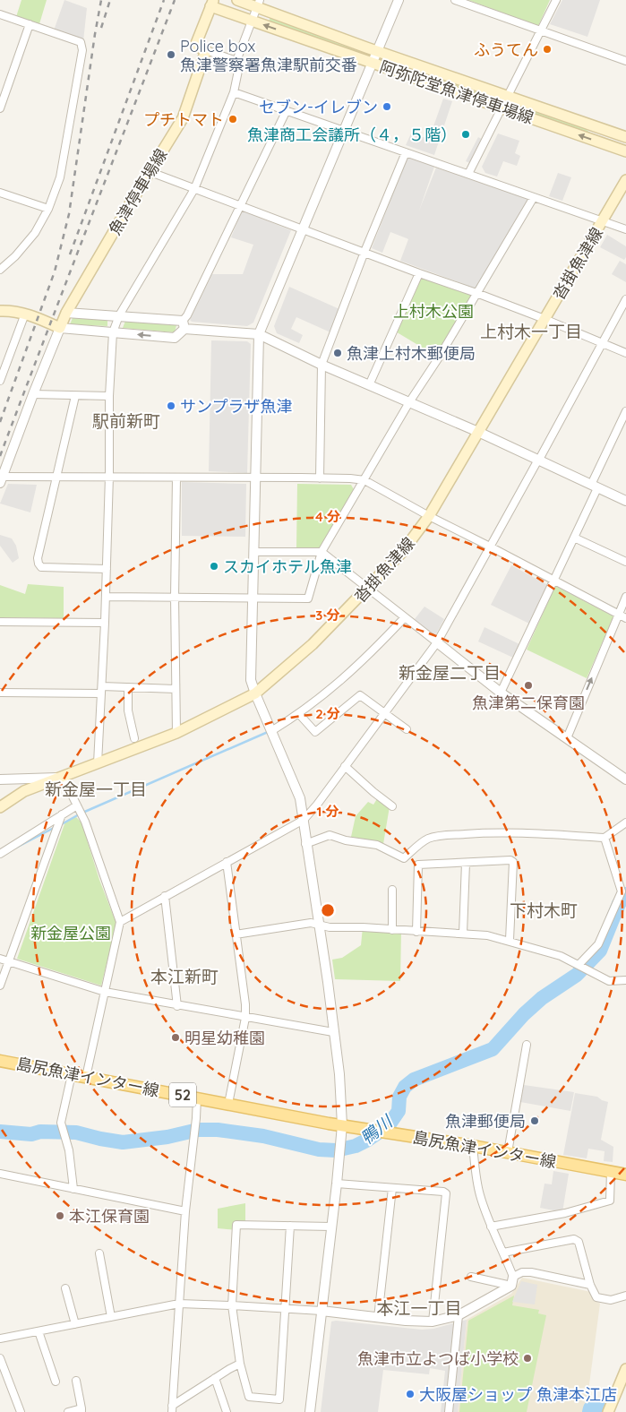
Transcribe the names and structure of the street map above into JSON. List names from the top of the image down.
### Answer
{
  "streets": {
    "main road": [
      "阿弥陀堂魚津停車場線",
      "魚津停車場線",
      "沓掛魚津線",
      "島尻魚津インター線",
      "52"
    ]
  },
  "districts": [
    "上村木一丁目",
    "駅前新町",
    "新金屋二丁目",
    "新金屋一丁目",
    "下村木町",
    "本江新町",
    "本江一丁目"
  ],
  "water": ["鴨川"],
  "parks": ["上村木公園", "新金屋公園"],
  "places": [
    "ふうてん",
    "Police box 魚津警察署魚津駅前交番",
    "セブン-イレブン",
    "プチトマト",
    "魚津商工会議所（４，５階）",
    "魚津上村木郵便局",
    "サンプラザ魚津",
    "スカイホテル魚津",
    "魚津第二保育園",
    "明星幼稚園",
    "魚津郵便局",
    "本江保育園",
    "魚津市立よつば小学校",
    "大阪屋ショップ 魚津本江店"
  ],
  "rings": [
    "4 分",
    "3 分",
    "2 分",
    "1 分"
  ]
}
